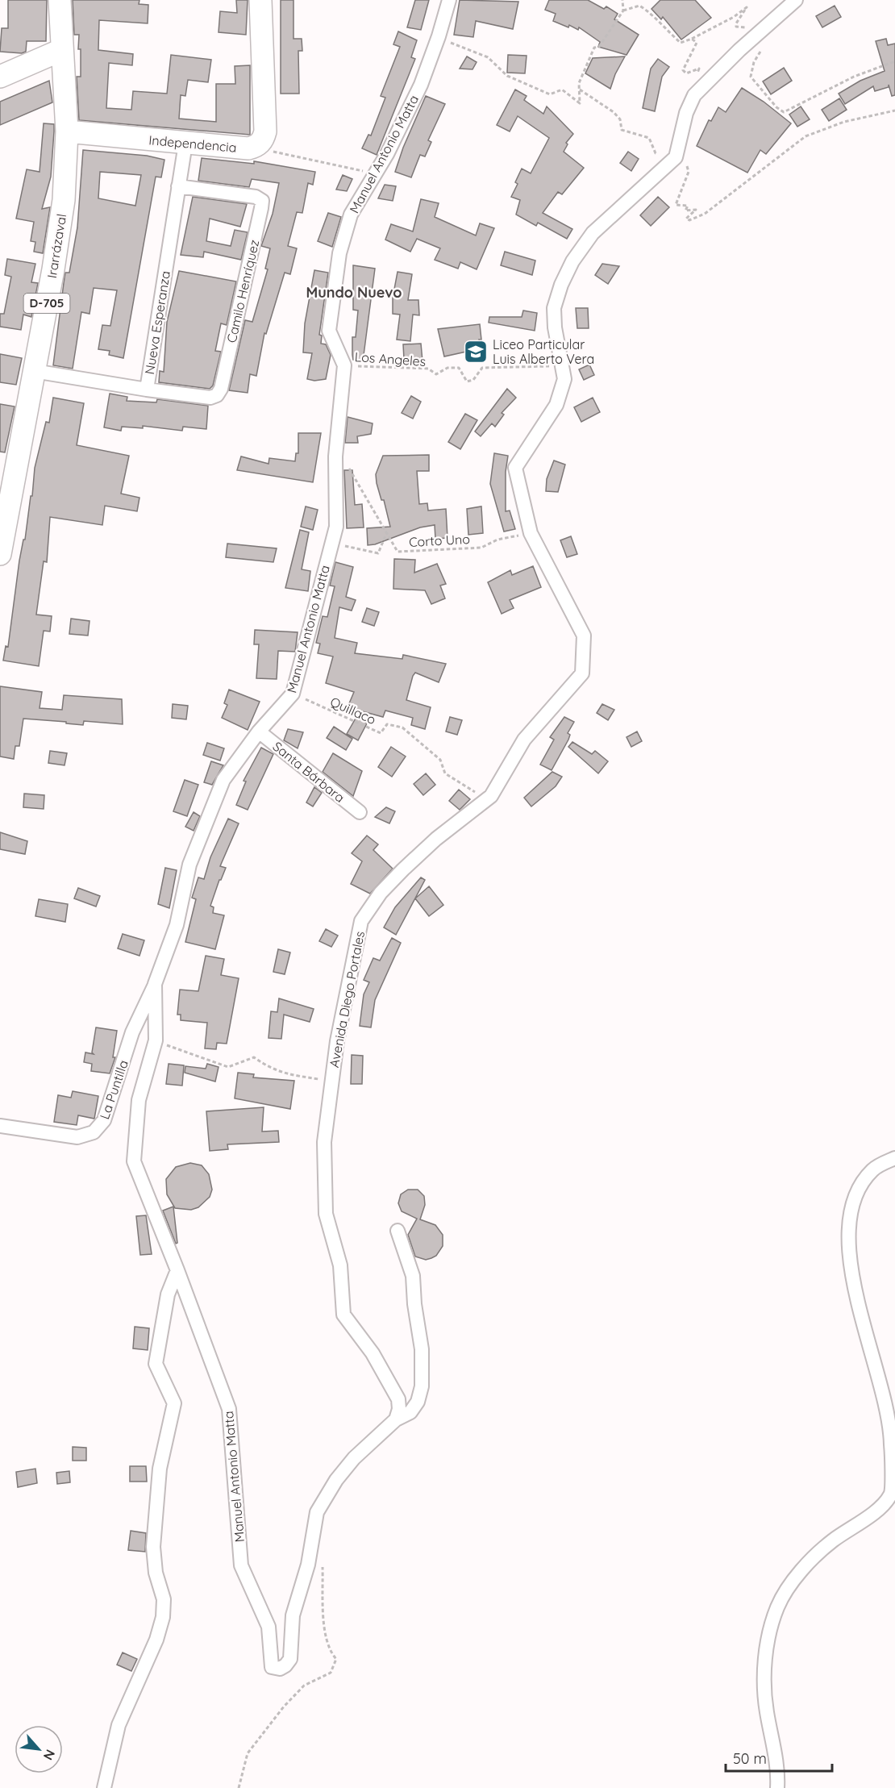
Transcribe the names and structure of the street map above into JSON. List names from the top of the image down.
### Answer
{
  "streets": {
    "main road": ["Independencia", "Irarrázaval", "D-705"],
    "street": [
      "Manuel Antonio Matta",
      "Camilo Henríquez",
      "Nueva Esperanza",
      "Santa Bárbara",
      "Avenida Diego Portales",
      "La Puntilla"
    ],
    "path": ["Los Angeles", "Corto Uno", "Quillaco"]
  },
  "crossings": [
    ["Independencia", "Irarrázaval"],
    ["Independencia", "Nueva Esperanza"],
    ["Manuel Antonio Matta", "Los Angeles"],
    ["Manuel Antonio Matta", "Corto Uno"],
    ["Manuel Antonio Matta", "Quillaco"],
    ["Manuel Antonio Matta", "Santa Bárbara"],
    ["Manuel Antonio Matta", "Avenida Diego Portales"],
    ["Manuel Antonio Matta", "La Puntilla"],
    ["Irarrázaval", "Nueva Esperanza"],
    ["Camilo Henríquez", "Nueva Esperanza"],
    ["Los Angeles", "Avenida Diego Portales"],
    ["Corto Uno", "Avenida Diego Portales"],
    ["Quillaco", "Avenida Diego Portales"]
  ],
  "districts": ["Mundo Nuevo"],
  "places": {
    "school or university": ["Liceo Particular Luis Alberto Vera"]
  },
  "scale_bar": "50 m",
  "north": "bottom right"
}
